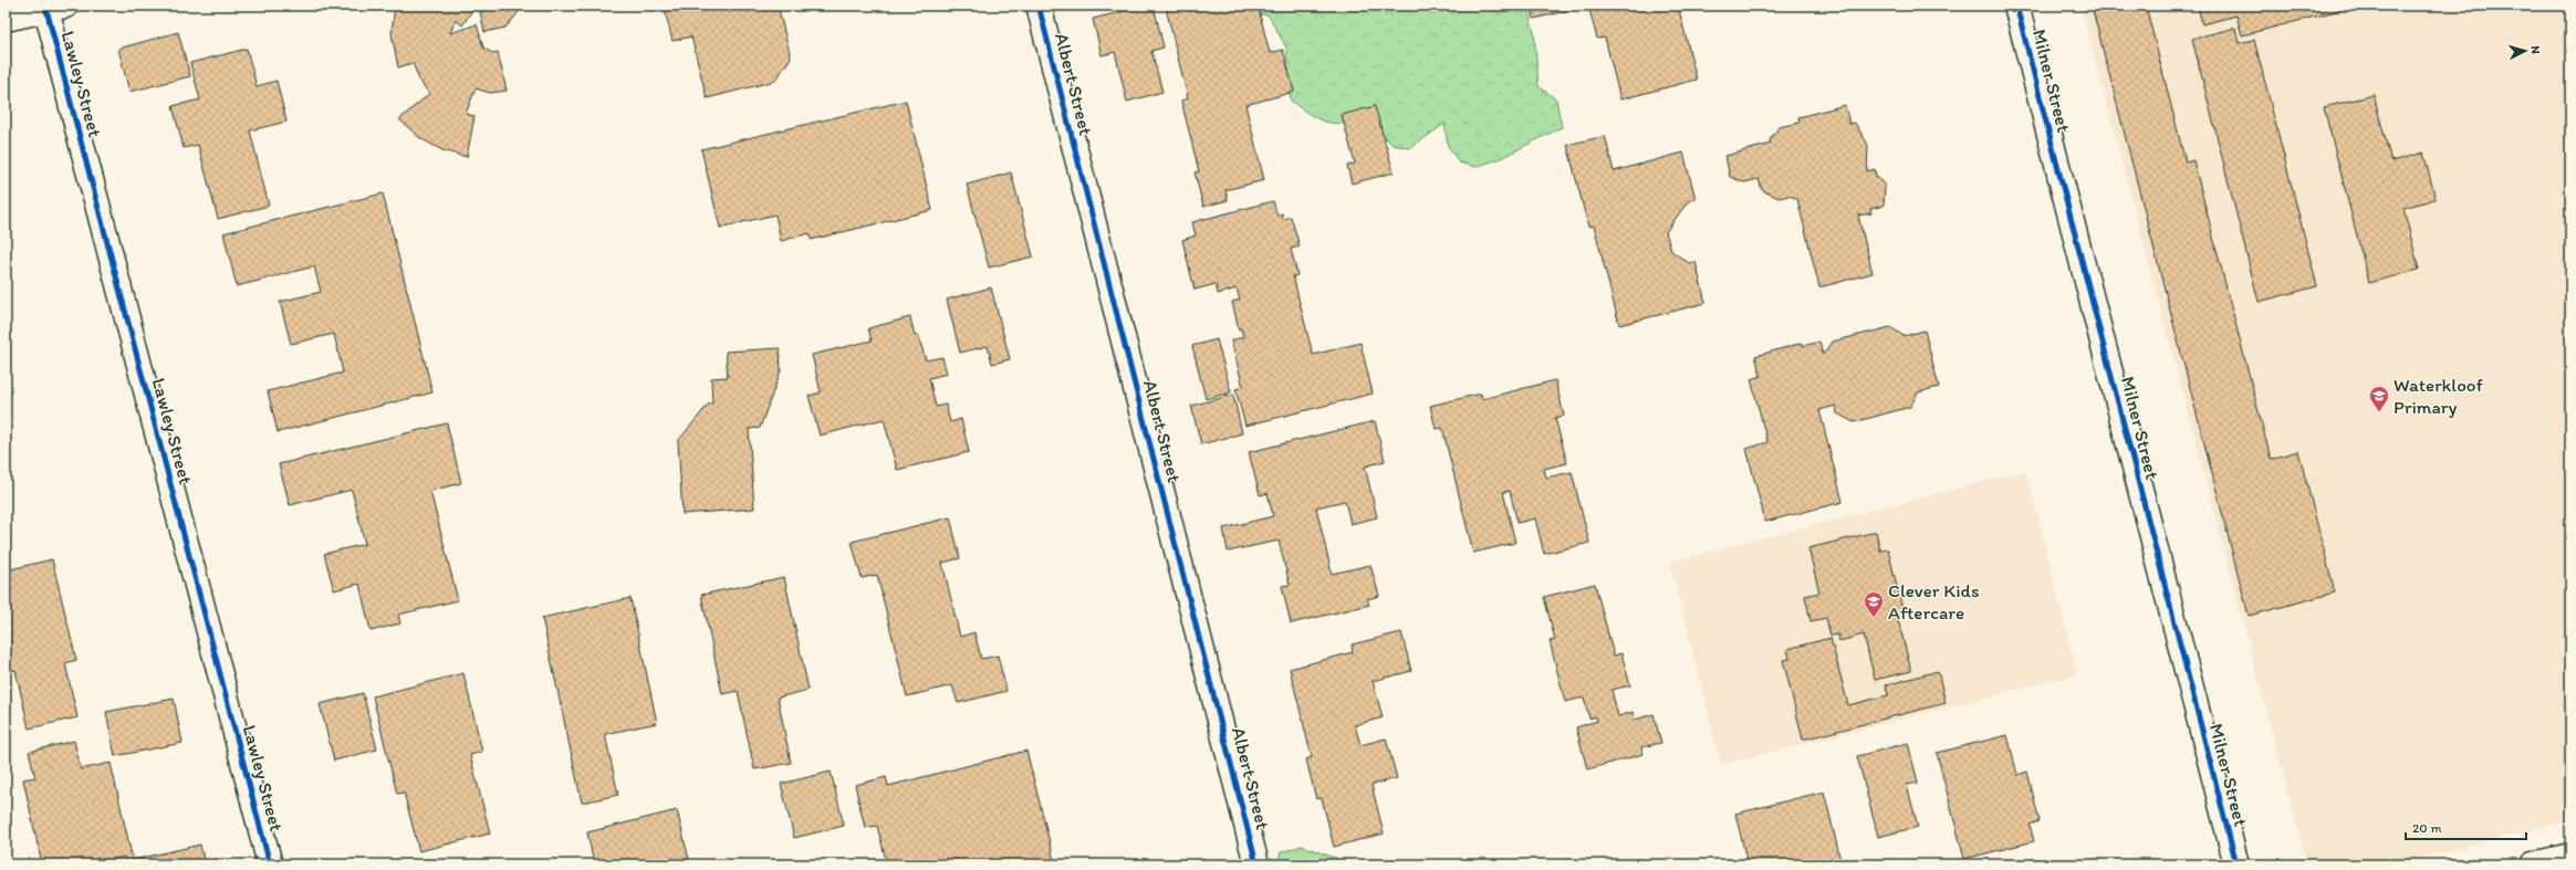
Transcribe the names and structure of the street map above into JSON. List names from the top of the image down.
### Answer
{
  "streets": {
    "street": ["Milner Street", "Lawley Street", "Albert Street"]
  },
  "places": {
    "school or university": ["Waterkloof Primary", "Clever Kids Aftercare"]
  },
  "scale_bar": "20 m",
  "north": "right"
}
